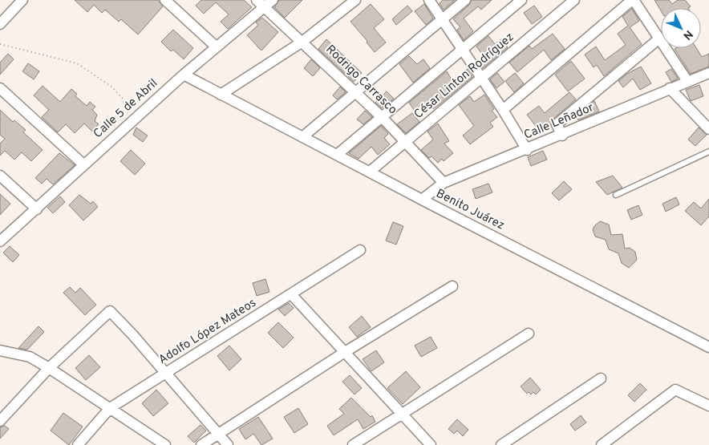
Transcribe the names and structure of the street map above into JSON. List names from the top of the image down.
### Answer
{
  "streets": {
    "street": [
      "César Linton Rodríguez",
      "Rodrigo Carrasco",
      "Calle 5 de Abril",
      "Calle Leñador",
      "Benito Juárez",
      "Adolfo López Mateos"
    ]
  },
  "crossings": [
    ["César Linton Rodríguez", "Rodrigo Carrasco"],
    ["César Linton Rodríguez", "Benito Juárez"],
    ["Rodrigo Carrasco", "Calle 5 de Abril"],
    ["Rodrigo Carrasco", "Calle Leñador"],
    ["Calle 5 de Abril", "Benito Juárez"],
    ["Calle Leñador", "Benito Juárez"]
  ],
  "north": "bottom right"
}
